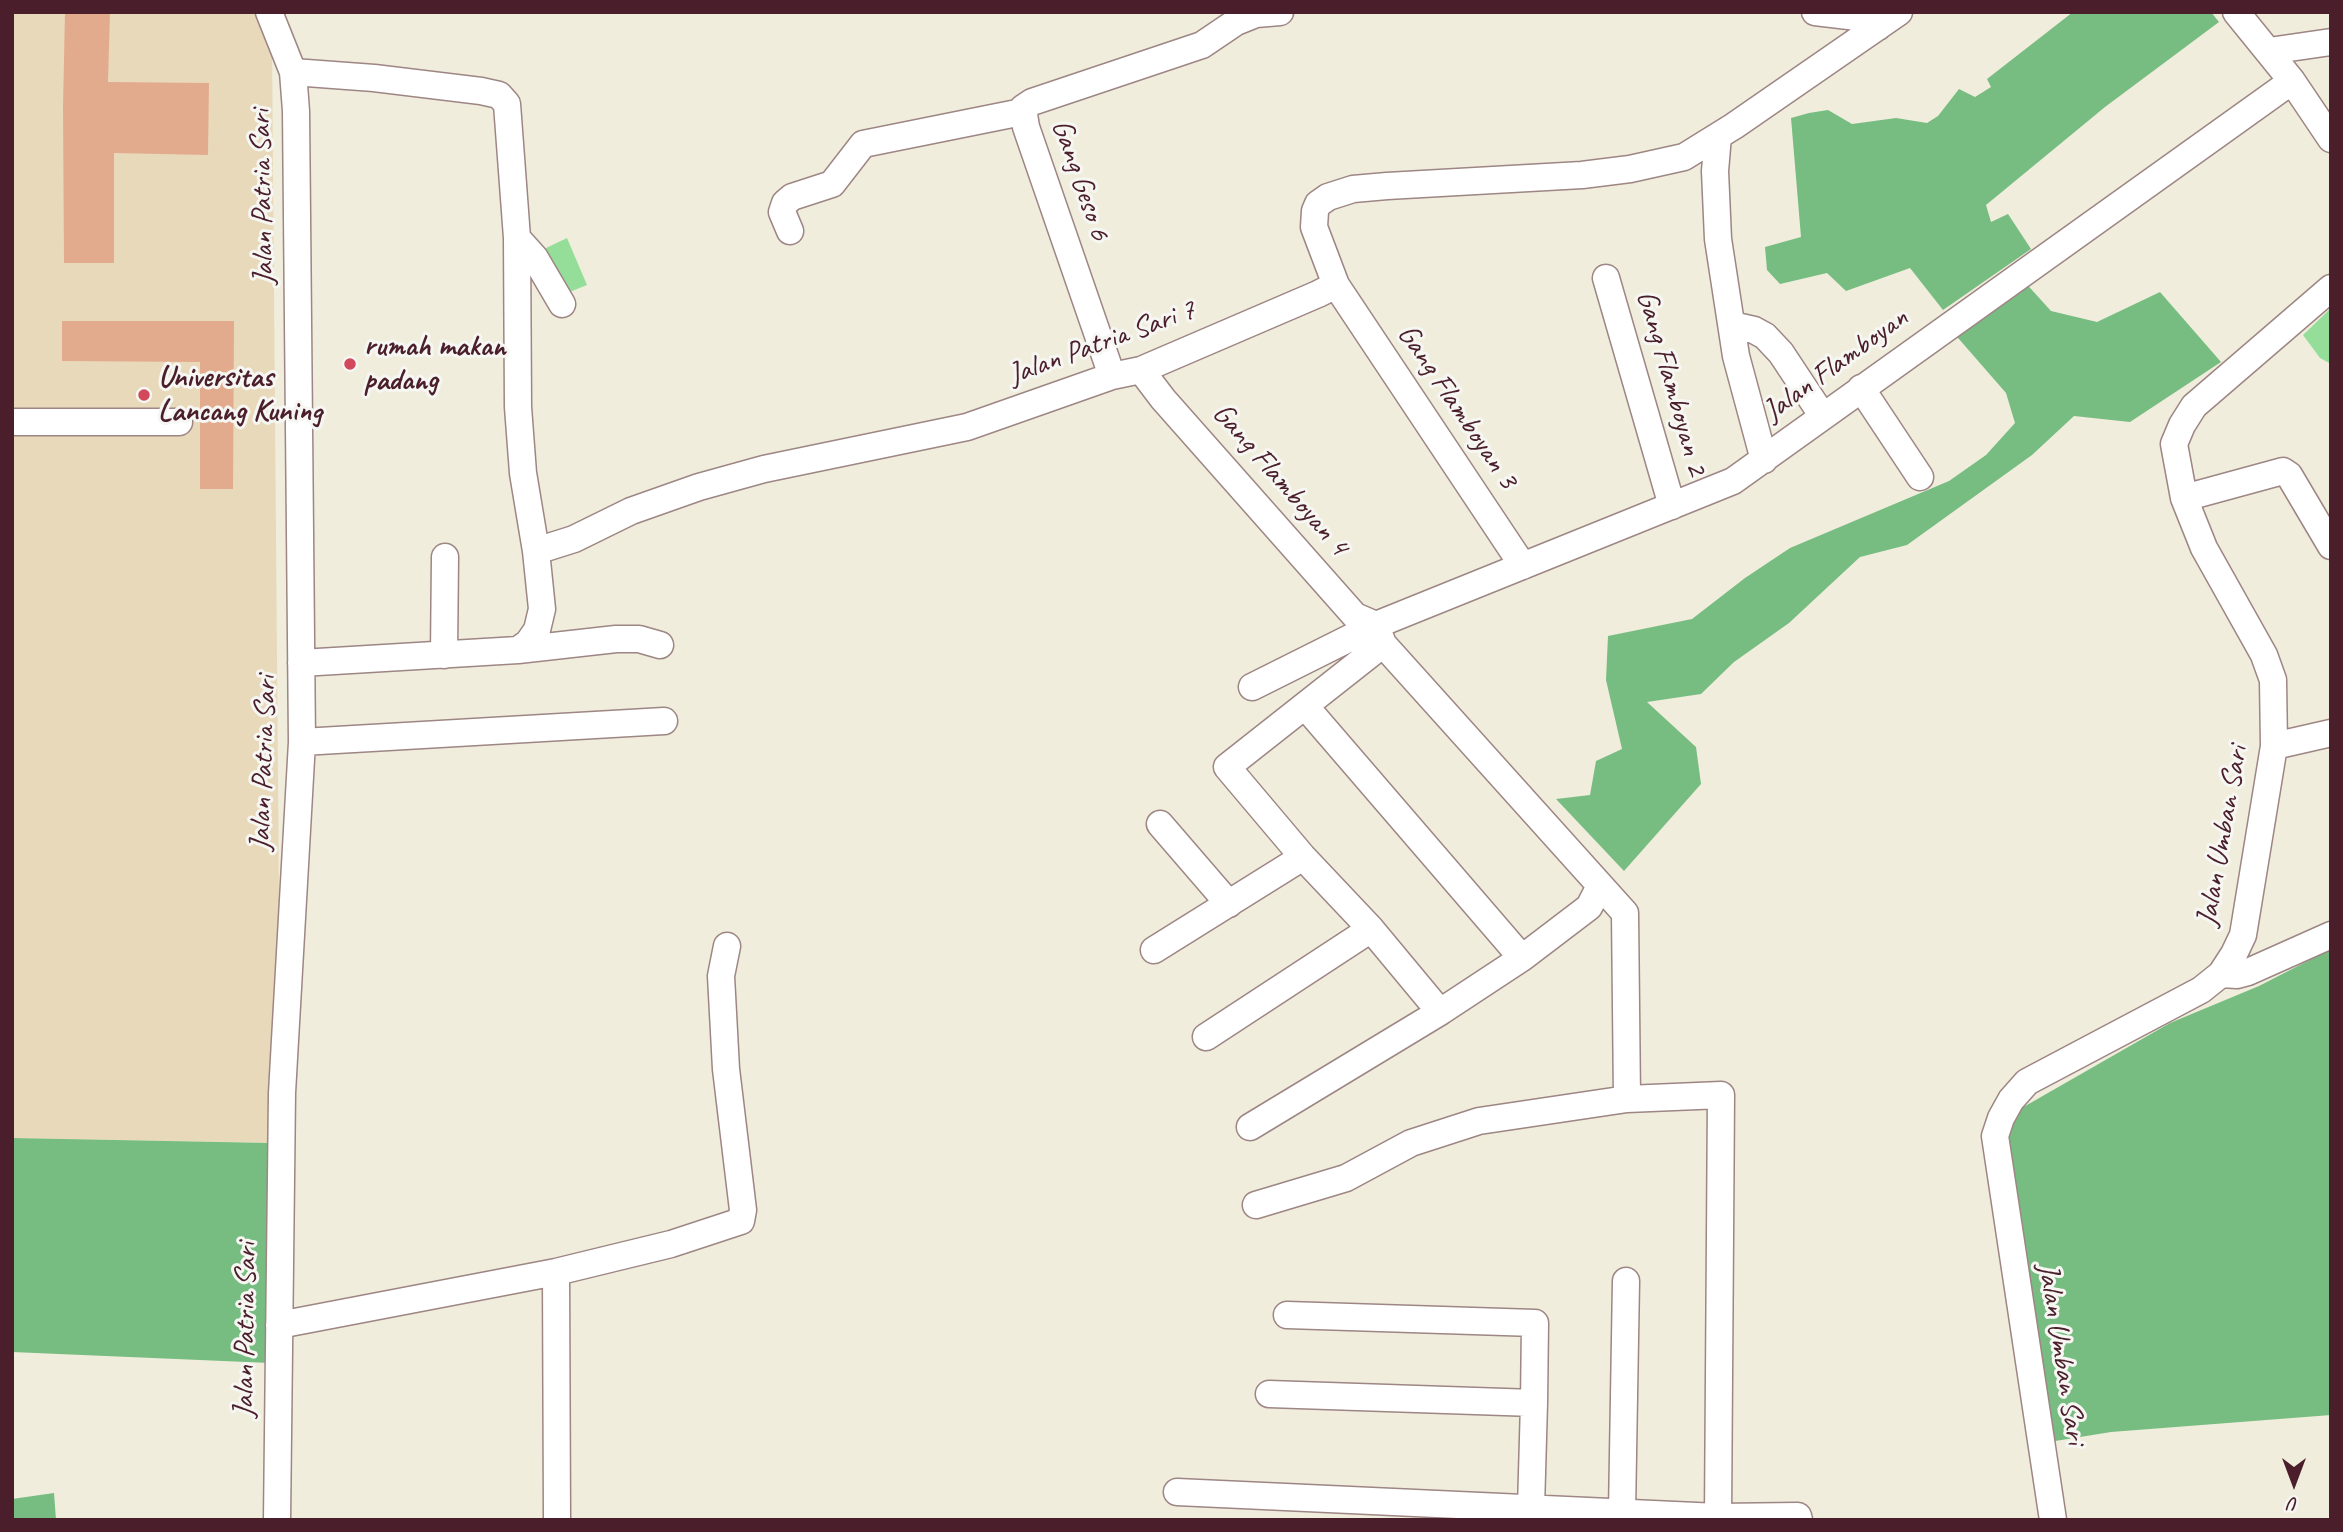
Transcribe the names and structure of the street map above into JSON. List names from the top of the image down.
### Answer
{
  "streets": {
    "street": [
      "Gang Geso 6",
      "Jalan Patria Sari",
      "Jalan Patria Sari 7",
      "Jalan Flamboyan",
      "Gang Flamboyan 2",
      "Gang Flamboyan 3",
      "Gang Flamboyan 4",
      "Jalan Umban Sari"
    ]
  },
  "crossings": [
    ["Gang Geso 6", "Jalan Patria Sari 7"],
    ["Jalan Patria Sari 7", "Gang Flamboyan 3"],
    ["Jalan Patria Sari 7", "Gang Flamboyan 4"],
    ["Jalan Flamboyan", "Gang Flamboyan 2"],
    ["Jalan Flamboyan", "Gang Flamboyan 3"],
    ["Jalan Flamboyan", "Gang Flamboyan 4"]
  ],
  "places": ["rumah makan padang", "Universitas Lancang Kuning"],
  "north": "bottom"
}
